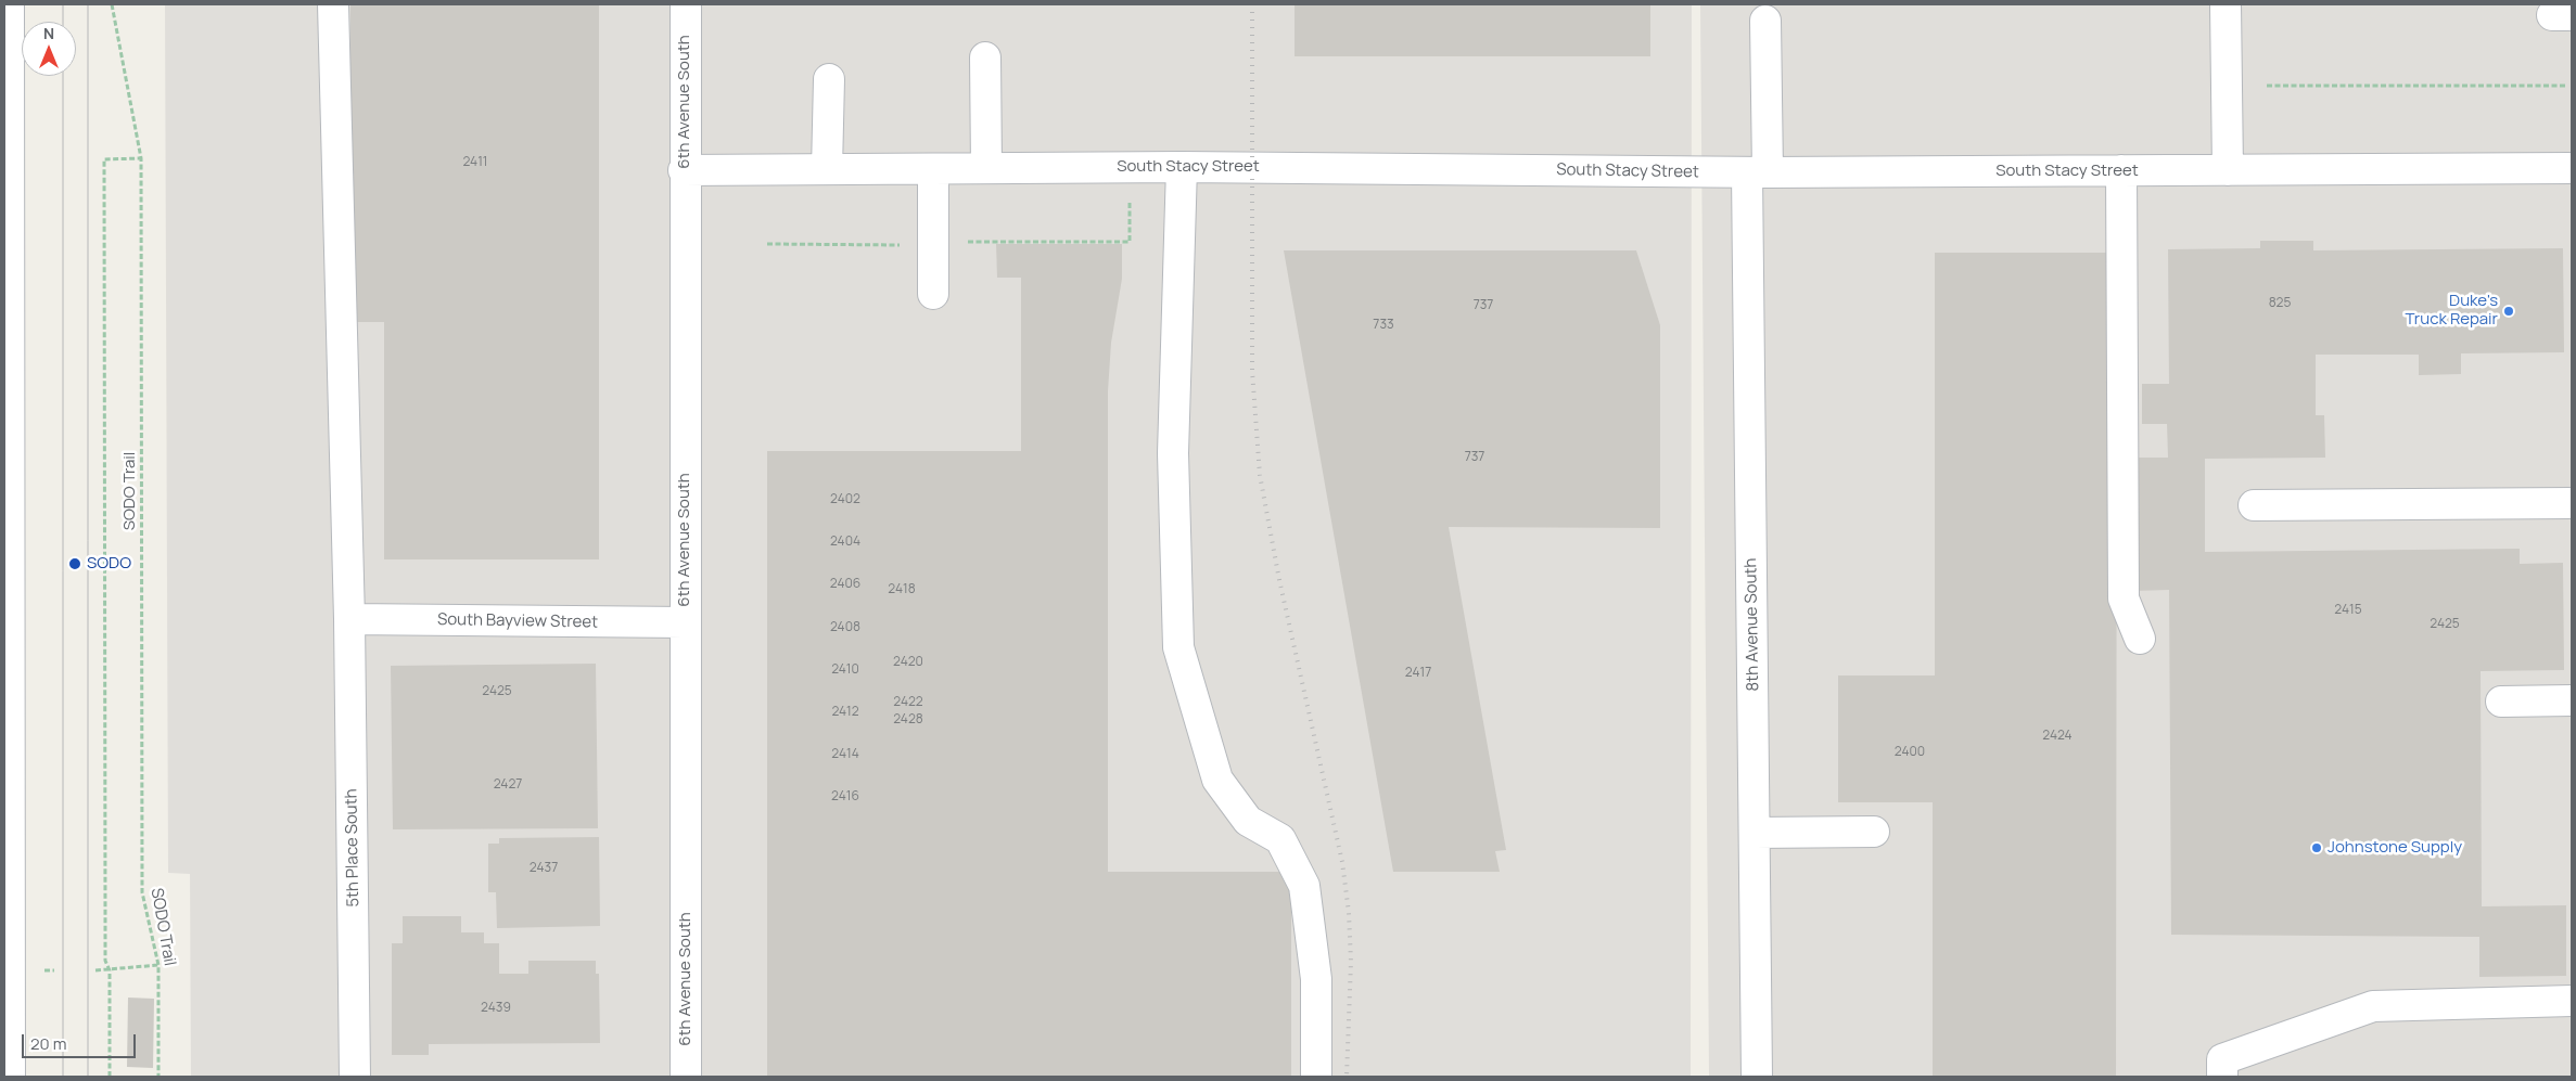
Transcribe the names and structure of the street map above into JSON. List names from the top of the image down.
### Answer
{
  "streets": {
    "street": [
      "6th Avenue South",
      "South Stacy Street",
      "South Bayview Street",
      "8th Avenue South",
      "5th Place South"
    ],
    "path": ["SODO Trail"]
  },
  "crossings": [
    ["6th Avenue South", "South Stacy Street"],
    ["6th Avenue South", "South Bayview Street"],
    ["South Stacy Street", "8th Avenue South"],
    ["South Bayview Street", "5th Place South"]
  ],
  "places": ["Duke's Truck Repair", "SODO", "Johnstone Supply"],
  "house_numbers": [
    "2411",
    "825",
    "737",
    "733",
    "737",
    "2402",
    "2404",
    "2406",
    "2418",
    "2415",
    "2425",
    "2408",
    "2420",
    "2410",
    "2417",
    "2425",
    "2422",
    "2412",
    "2428",
    "2424",
    "2400",
    "2414",
    "2427",
    "2416",
    "2437",
    "2439"
  ],
  "scale_bar": "20 m",
  "north": "top"
}
